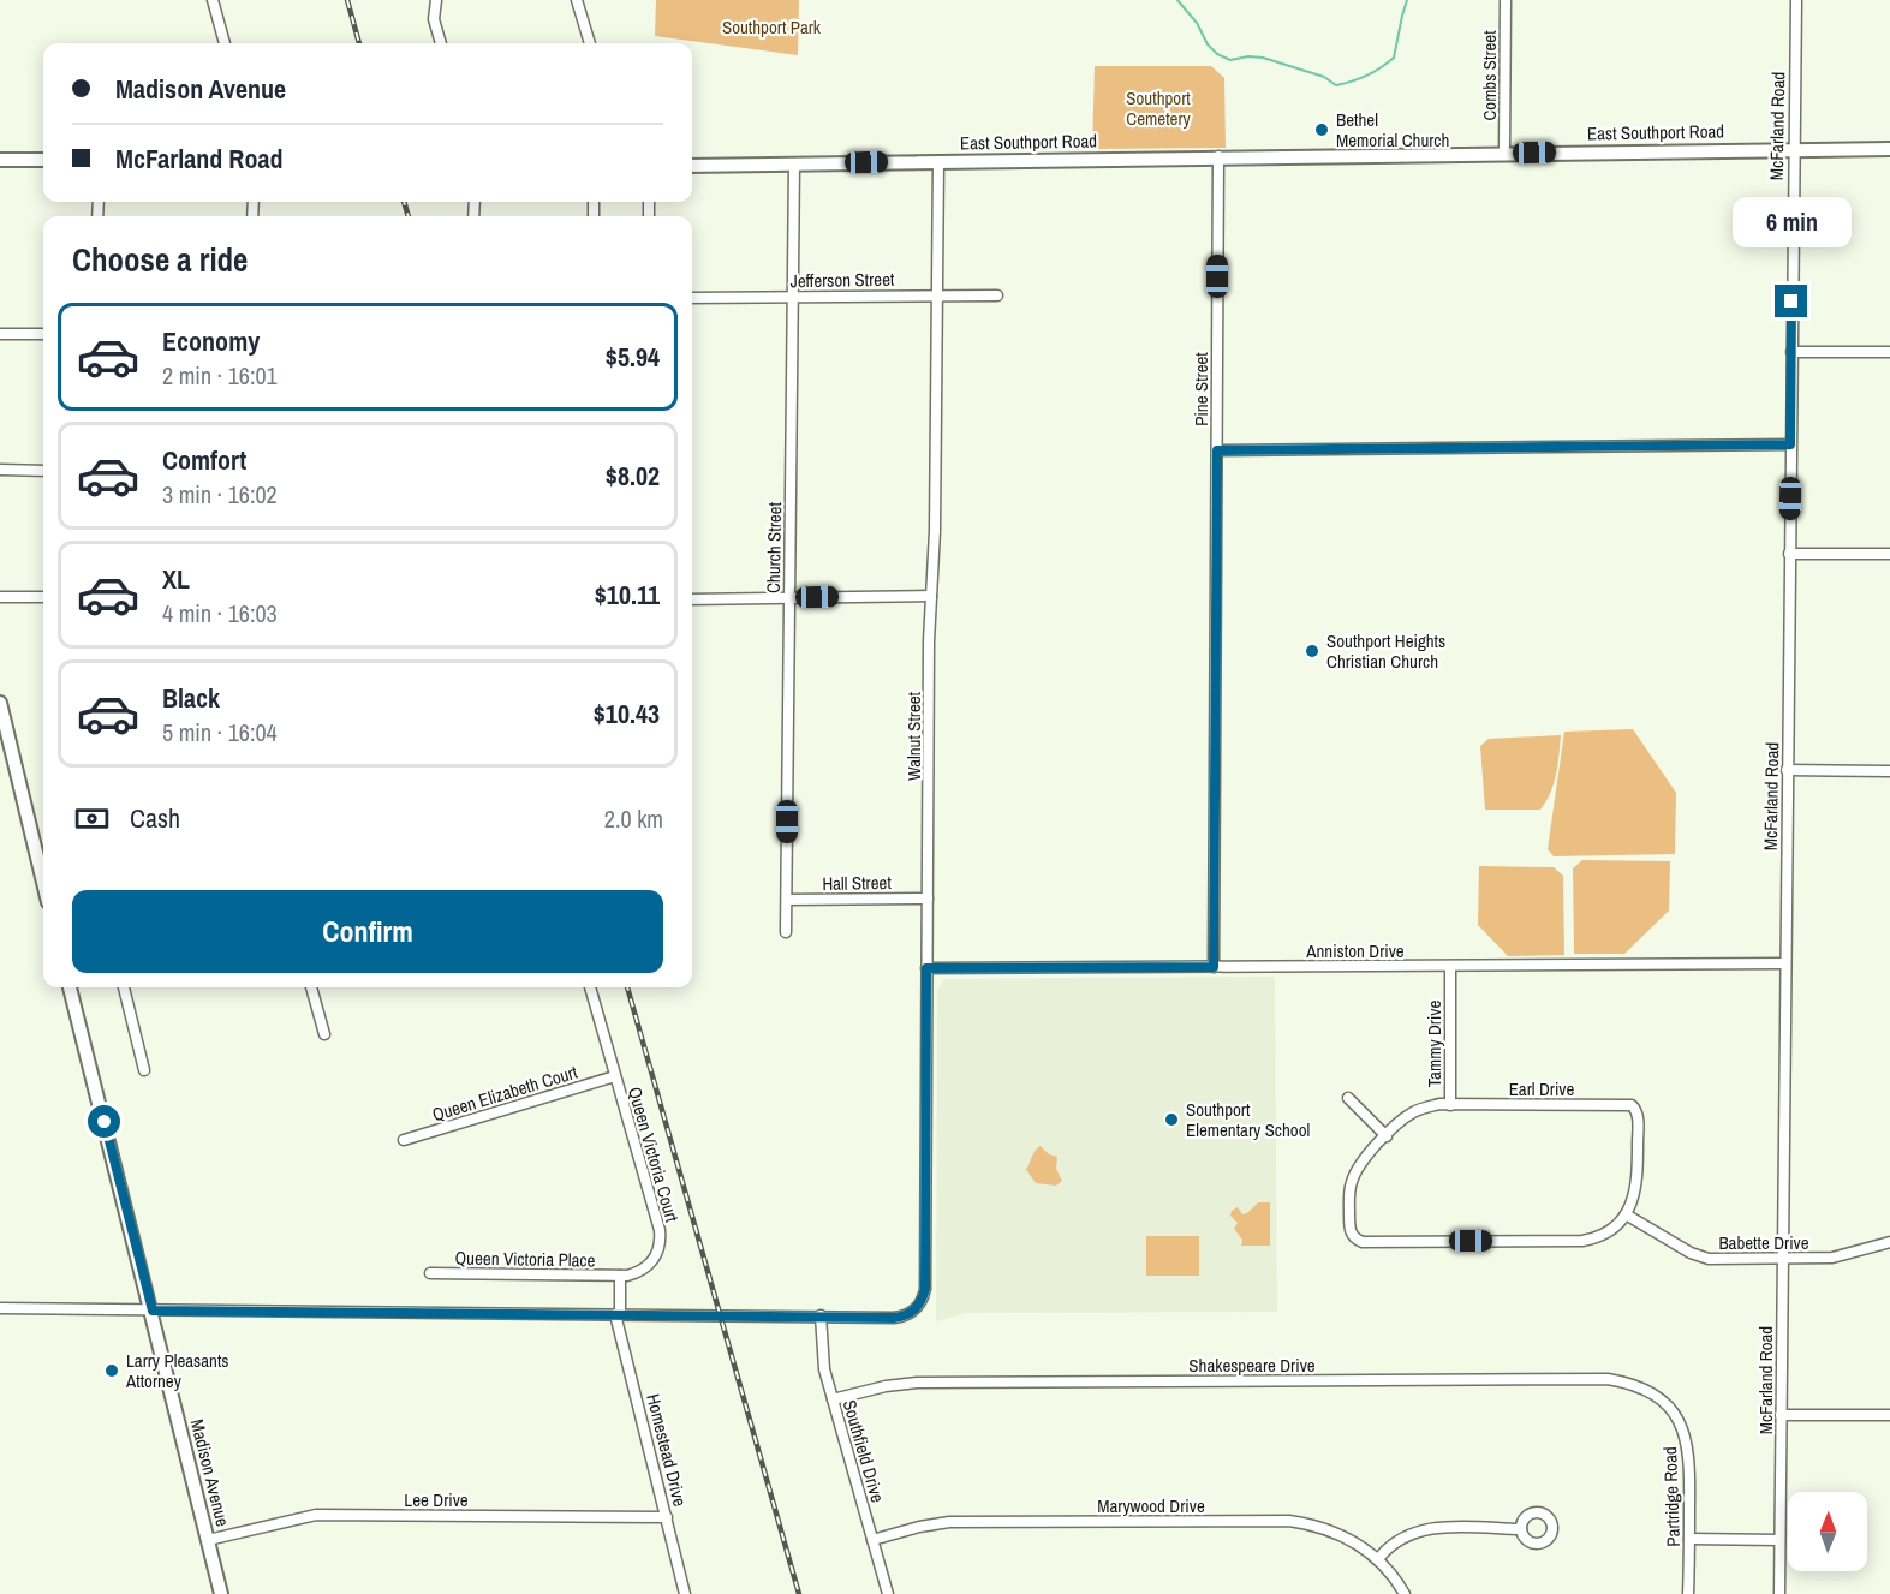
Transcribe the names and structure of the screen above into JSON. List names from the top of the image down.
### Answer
{
  "streets": {
    "main road": ["East Southport Road", "Madison Avenue"],
    "street": [
      "Combs Street",
      "McFarland Road",
      "Jefferson Street",
      "Pine Street",
      "Church Street",
      "Walnut Street",
      "Hall Street",
      "Anniston Drive",
      "Tammy Drive",
      "Earl Drive",
      "Queen Elizabeth Court",
      "Queen Victoria Court",
      "Babette Drive",
      "Queen Victoria Place",
      "Shakespeare Drive",
      "Homestead Drive",
      "Southfield Drive",
      "Partridge Road",
      "Lee Drive",
      "Marywood Drive"
    ]
  },
  "crossings": [
    ["Combs Street", "East Southport Road"],
    ["McFarland Road", "East Southport Road"],
    ["McFarland Road", "Anniston Drive"],
    ["McFarland Road", "Babette Drive"],
    ["East Southport Road", "Pine Street"],
    ["East Southport Road", "Church Street"],
    ["East Southport Road", "Walnut Street"],
    ["Jefferson Street", "Church Street"],
    ["Jefferson Street", "Walnut Street"],
    ["Pine Street", "Anniston Drive"],
    ["Church Street", "Hall Street"],
    ["Walnut Street", "Hall Street"],
    ["Walnut Street", "Anniston Drive"],
    ["Walnut Street", "Southfield Drive"],
    ["Anniston Drive", "Tammy Drive"],
    ["Tammy Drive", "Earl Drive"],
    ["Tammy Drive", "Babette Drive"],
    ["Earl Drive", "Babette Drive"],
    ["Queen Elizabeth Court", "Queen Victoria Court"],
    ["Queen Victoria Court", "Queen Victoria Place"],
    ["Shakespeare Drive", "Southfield Drive"],
    ["Shakespeare Drive", "Partridge Road"],
    ["Homestead Drive", "Lee Drive"],
    ["Southfield Drive", "Marywood Drive"],
    ["Madison Avenue", "Lee Drive"]
  ],
  "parks": ["Southport Park", "Southport Cemetery"],
  "places": [
    "Bethel Memorial Church",
    "Southport Heights Christian Church",
    "Southport Elementary School",
    "Larry Pleasants Attorney"
  ],
  "north": "top",
  "page": {
    "banner": ["Madison Avenue", "McFarland Road"],
    "bubble": "6 min",
    "heading": "Choose a ride",
    "list": [
      {
        "name": "Economy",
        "note": "2 min · 16:01",
        "value": "$5.94"
      },
      {
        "name": "Comfort",
        "note": "3 min · 16:02",
        "value": "$8.02"
      },
      {
        "name": "XL",
        "note": "4 min · 16:03",
        "value": "$10.11"
      },
      {
        "name": "Black",
        "note": "5 min · 16:04",
        "value": "$10.43"
      }
    ],
    "pay": ["Cash", "2.0 km"],
    "buttons": "Confirm"
  }
}
